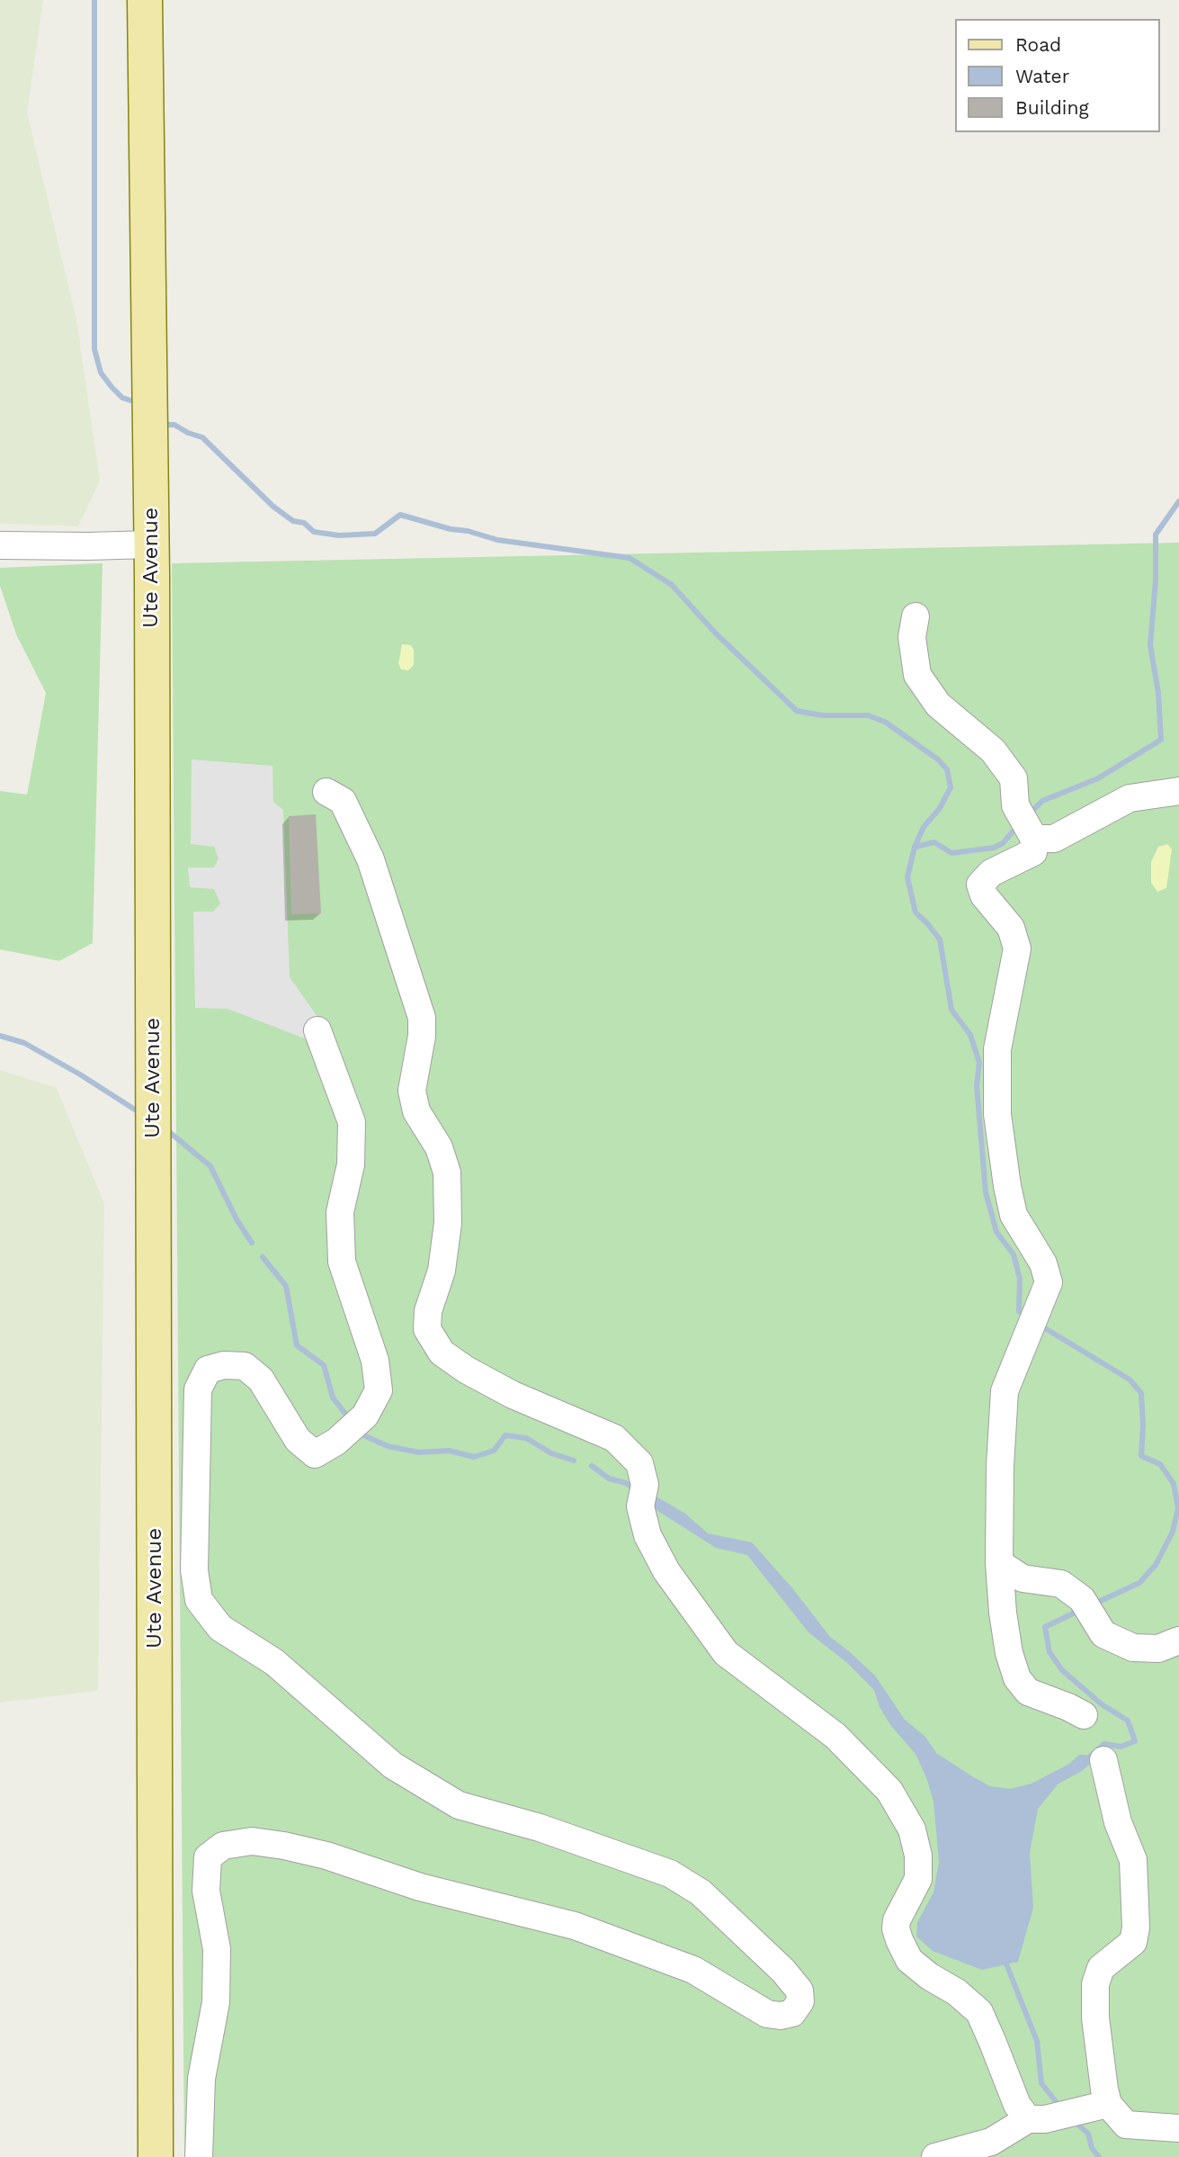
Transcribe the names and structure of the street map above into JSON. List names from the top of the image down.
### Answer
{
  "streets": {
    "main road": ["Ute Avenue"]
  },
  "legend": ["Road", "Water", "Building"]
}
